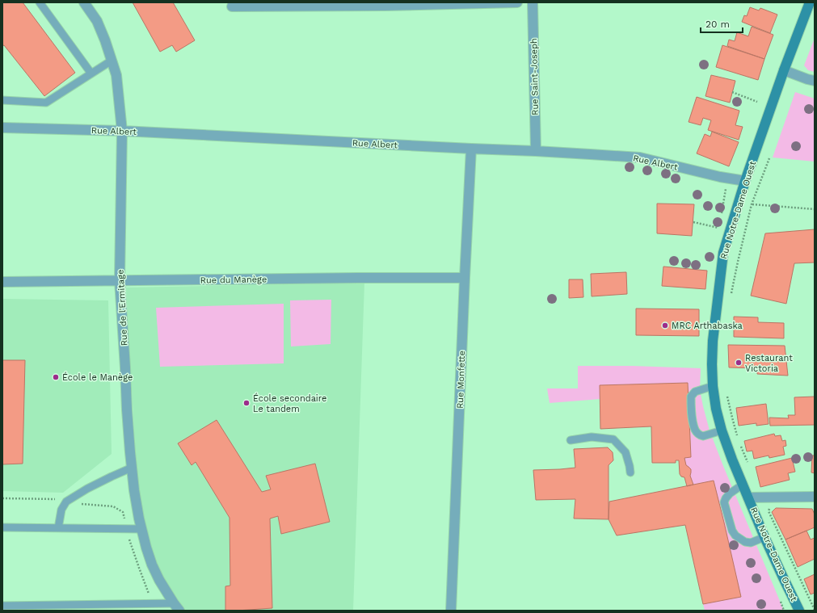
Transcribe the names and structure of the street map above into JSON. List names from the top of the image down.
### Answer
{
  "streets": {
    "street": [
      "Rue Saint-Joseph",
      "Rue Albert",
      "Rue Notre-Dame Ouest",
      "Rue du Manège",
      "Rue de l'Ermitage",
      "Rue Monfette"
    ]
  },
  "crossings": [
    ["Rue Saint-Joseph", "Rue Albert"],
    ["Rue Albert", "Rue Notre-Dame Ouest"],
    ["Rue Albert", "Rue de l'Ermitage"],
    ["Rue Albert", "Rue Monfette"],
    ["Rue du Manège", "Rue de l'Ermitage"],
    ["Rue du Manège", "Rue Monfette"]
  ],
  "places": [
    "MRC Arthabaska",
    "Restaurant Victoria",
    "École le Manège",
    "École secondaire Le tandem"
  ],
  "scale_bar": "20 m"
}
